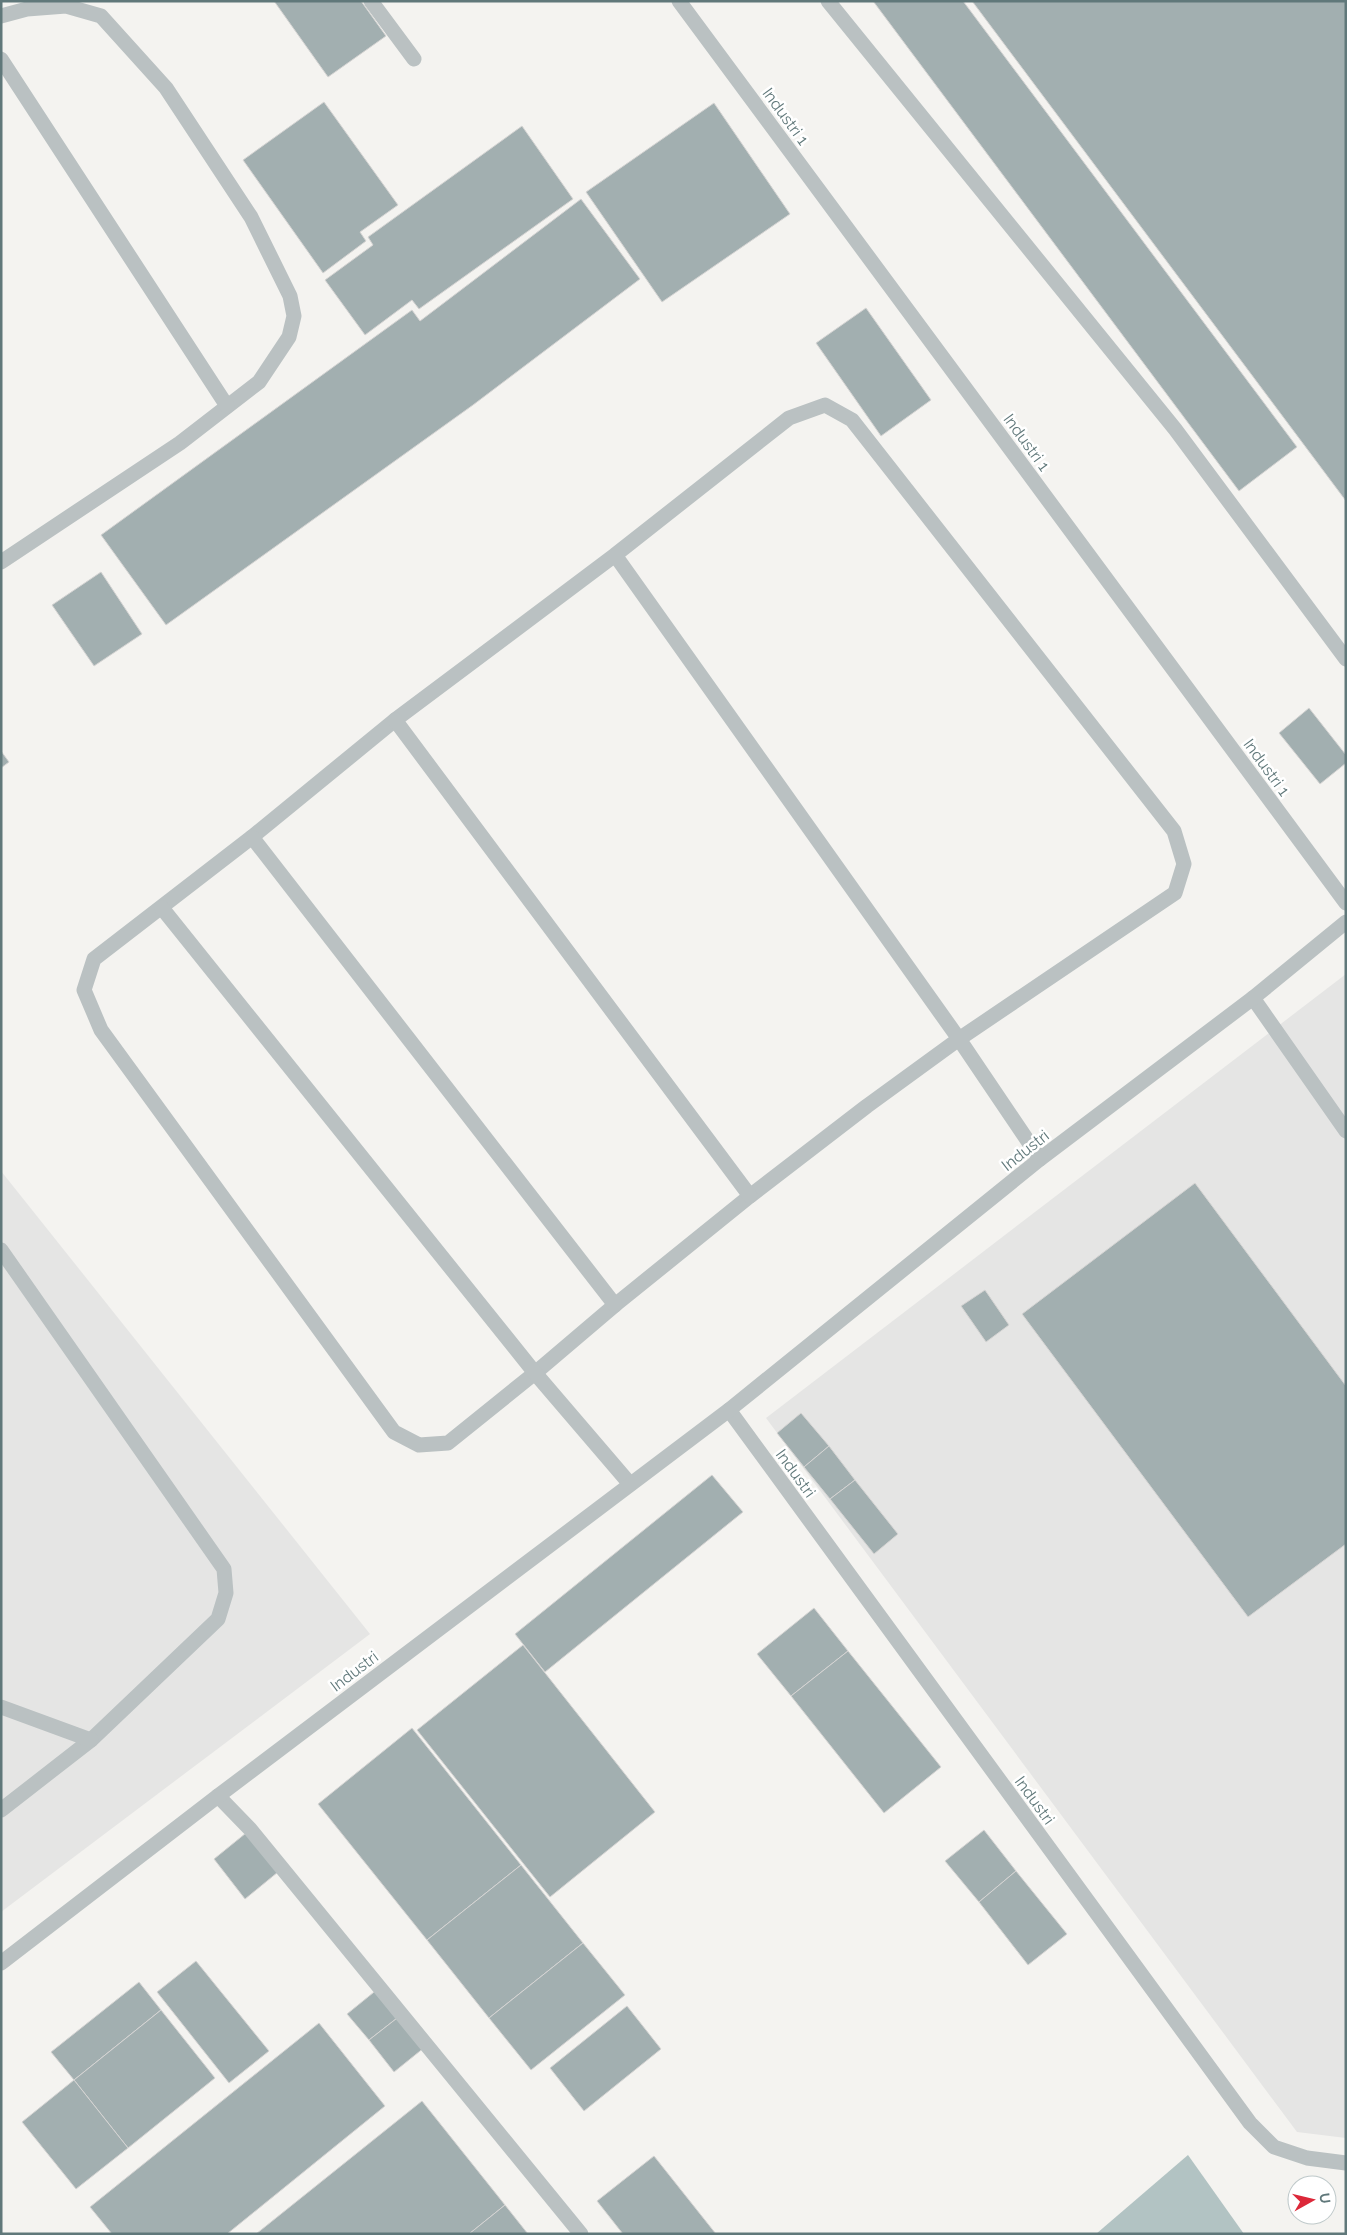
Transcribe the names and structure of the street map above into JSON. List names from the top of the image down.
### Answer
{
  "streets": {
    "lane": ["Industri 1", "Industri"]
  },
  "north": "right"
}
